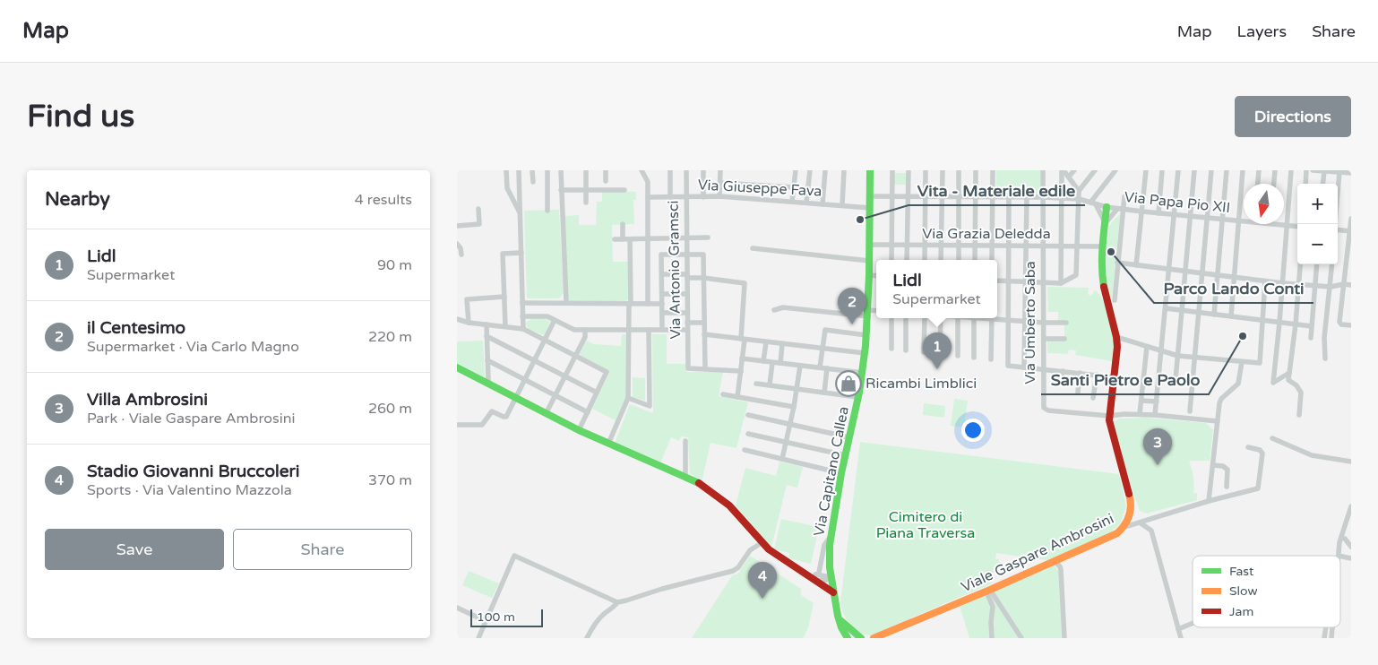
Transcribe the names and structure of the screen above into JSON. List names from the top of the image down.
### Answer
{
  "streets": {
    "street": [
      "Via Giuseppe Fava",
      "Via Papa Pio XII",
      "Via Grazia Deledda",
      "Via Antonio Gramsci",
      "Via Umberto Saba",
      "Via Capitano Callea",
      "Viale Gaspare Ambrosini"
    ]
  },
  "crossings": [
    ["Via Giuseppe Fava", "Via Antonio Gramsci"],
    ["Via Giuseppe Fava", "Via Capitano Callea"],
    ["Via Papa Pio XII", "Via Umberto Saba"],
    ["Via Papa Pio XII", "Via Capitano Callea"],
    ["Via Papa Pio XII", "Viale Gaspare Ambrosini"],
    ["Via Grazia Deledda", "Via Umberto Saba"],
    ["Via Grazia Deledda", "Via Capitano Callea"],
    ["Via Grazia Deledda", "Viale Gaspare Ambrosini"],
    ["Via Umberto Saba", "Viale Gaspare Ambrosini"]
  ],
  "parks": ["Cimitero di Piana Traversa"],
  "places": {
    "other": ["Vita - Materiale edile", "Parco Lando Conti", "Santi Pietro e Paolo"],
    "shop": ["Ricambi Limblici"]
  },
  "legend": ["Fast", "Slow", "Jam"],
  "scale_bar": "100 m",
  "north": "bottom",
  "page": {
    "header": "Map",
    "nav": ["Map", "Layers", "Share"],
    "buttons": [
      "Directions",
      ["Save", "Share"]
    ],
    "title": "Find us",
    "heading": ["Nearby", "4 results"],
    "map_buttons": ["+", "−"],
    "list": [
      {
        "mark": "1",
        "name": "Lidl",
        "note": "Supermarket",
        "value": "90 m"
      },
      {
        "mark": "2",
        "name": "il Centesimo",
        "note": "Supermarket · Via Carlo Magno",
        "value": "220 m"
      },
      {
        "mark": "3",
        "name": "Villa Ambrosini",
        "note": "Park · Viale Gaspare Ambrosini",
        "value": "260 m"
      },
      {
        "mark": "4",
        "name": "Stadio Giovanni Bruccoleri",
        "note": "Sports · Via Valentino Mazzola",
        "value": "370 m"
      }
    ],
    "popup": ["Lidl", "Supermarket"],
    "pins": [
      "2",
      "1",
      "3",
      "4"
    ],
    "scale": "100 m"
  }
}
